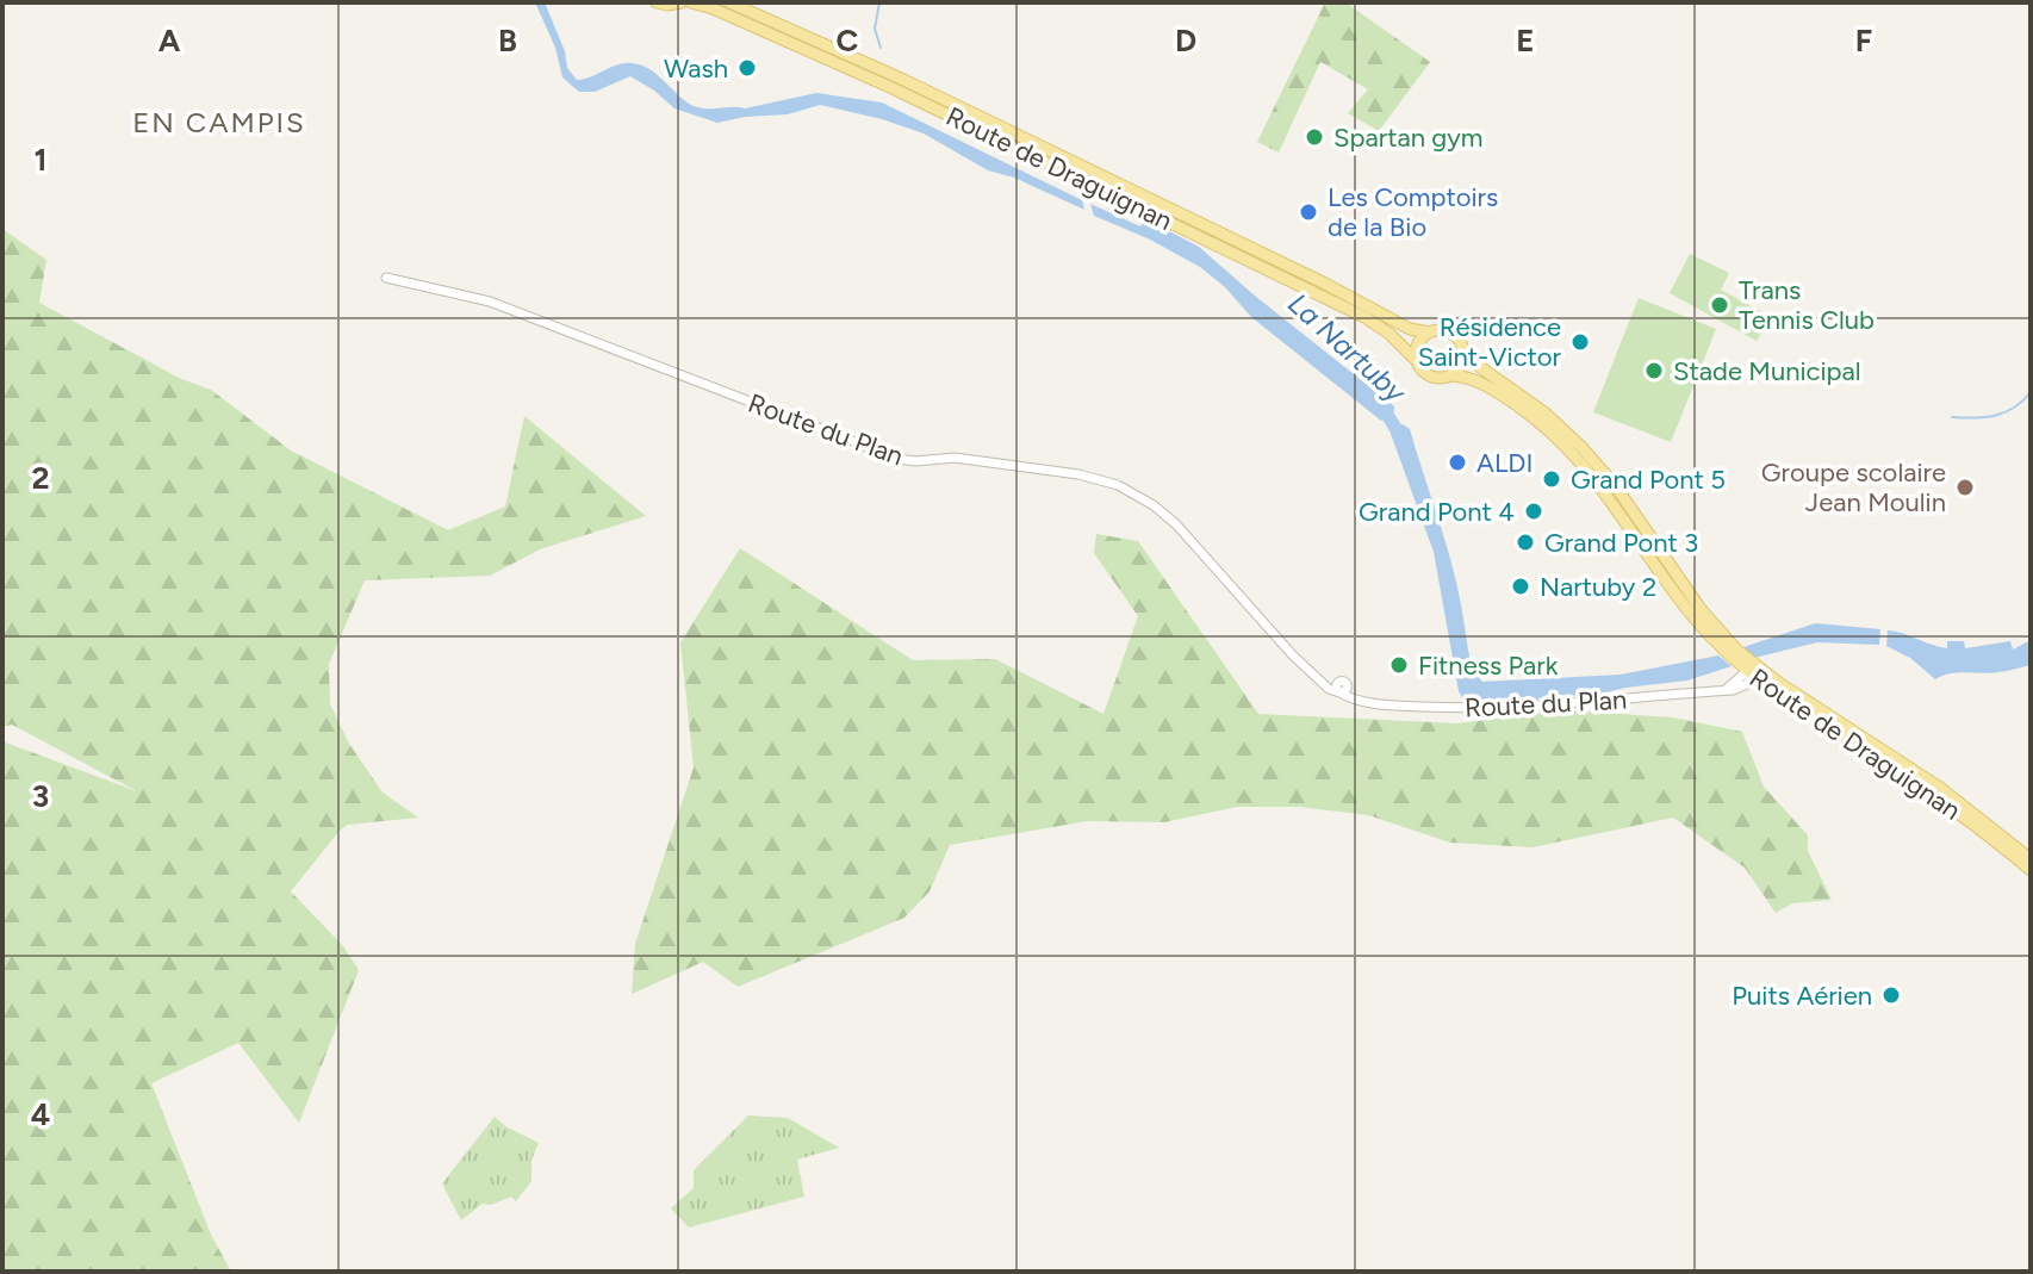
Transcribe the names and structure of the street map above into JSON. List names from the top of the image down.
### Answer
{
  "streets": {
    "main road": ["Route de Draguignan"],
    "street": ["Route du Plan"]
  },
  "crossings": [
    ["Route de Draguignan", "Route du Plan"]
  ],
  "districts": ["EN CAMPIS"],
  "water": ["La Nartuby"],
  "places": [
    "Wash",
    "Spartan gym",
    "Les Comptoirs de la Bio",
    "Trans Tennis Club",
    "Résidence Saint-Victor",
    "Stade Municipal",
    "ALDI",
    "Grand Pont 5",
    "Groupe scolaire Jean Moulin",
    "Grand Pont 4",
    "Grand Pont 3",
    "Nartuby 2",
    "Fitness Park",
    "Puits Aérien"
  ],
  "grid": {
    "columns": [
      "A",
      "B",
      "C",
      "D",
      "E",
      "F"
    ],
    "rows": [
      "1",
      "2",
      "3",
      "4"
    ]
  }
}
